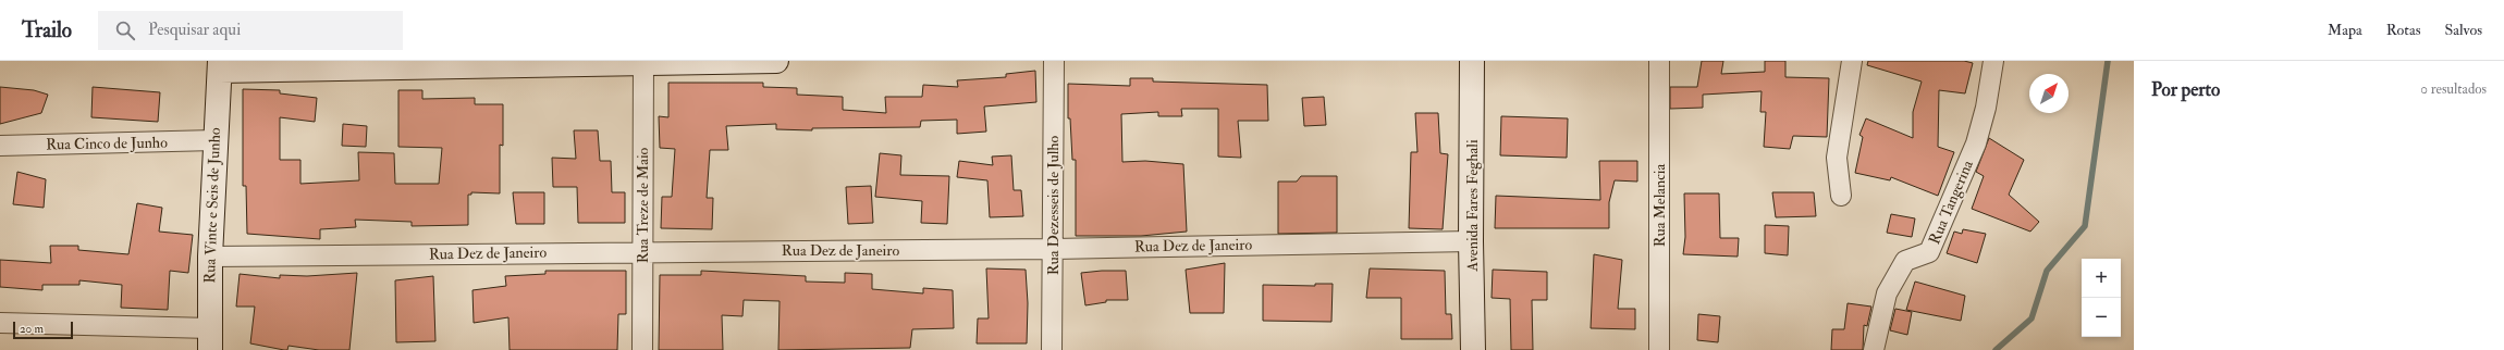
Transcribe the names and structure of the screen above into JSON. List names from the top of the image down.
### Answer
{
  "streets": {
    "street": [
      "Rua Cinco de Junho",
      "Rua Tangerina",
      "Rua Vinte e Seis de Junho",
      "Rua Treze de Maio",
      "Rua Dezesseis de Julho",
      "Avenida Fares Feghali",
      "Rua Melancia",
      "Rua Dez de Janeiro"
    ]
  },
  "crossings": [
    ["Rua Cinco de Junho", "Rua Vinte e Seis de Junho"],
    ["Rua Vinte e Seis de Junho", "Rua Dez de Janeiro"],
    ["Rua Treze de Maio", "Rua Dez de Janeiro"],
    ["Rua Dezesseis de Julho", "Rua Dez de Janeiro"],
    ["Avenida Fares Feghali", "Rua Dez de Janeiro"]
  ],
  "scale_bar": "20 m",
  "north": "top right",
  "page": {
    "header": "Trailo",
    "search": "Pesquisar aqui",
    "nav": ["Mapa", "Rotas", "Salvos"],
    "heading": ["Por perto", "0 resultados"],
    "map_buttons": ["+", "−"],
    "scale": "20 m"
  }
}
